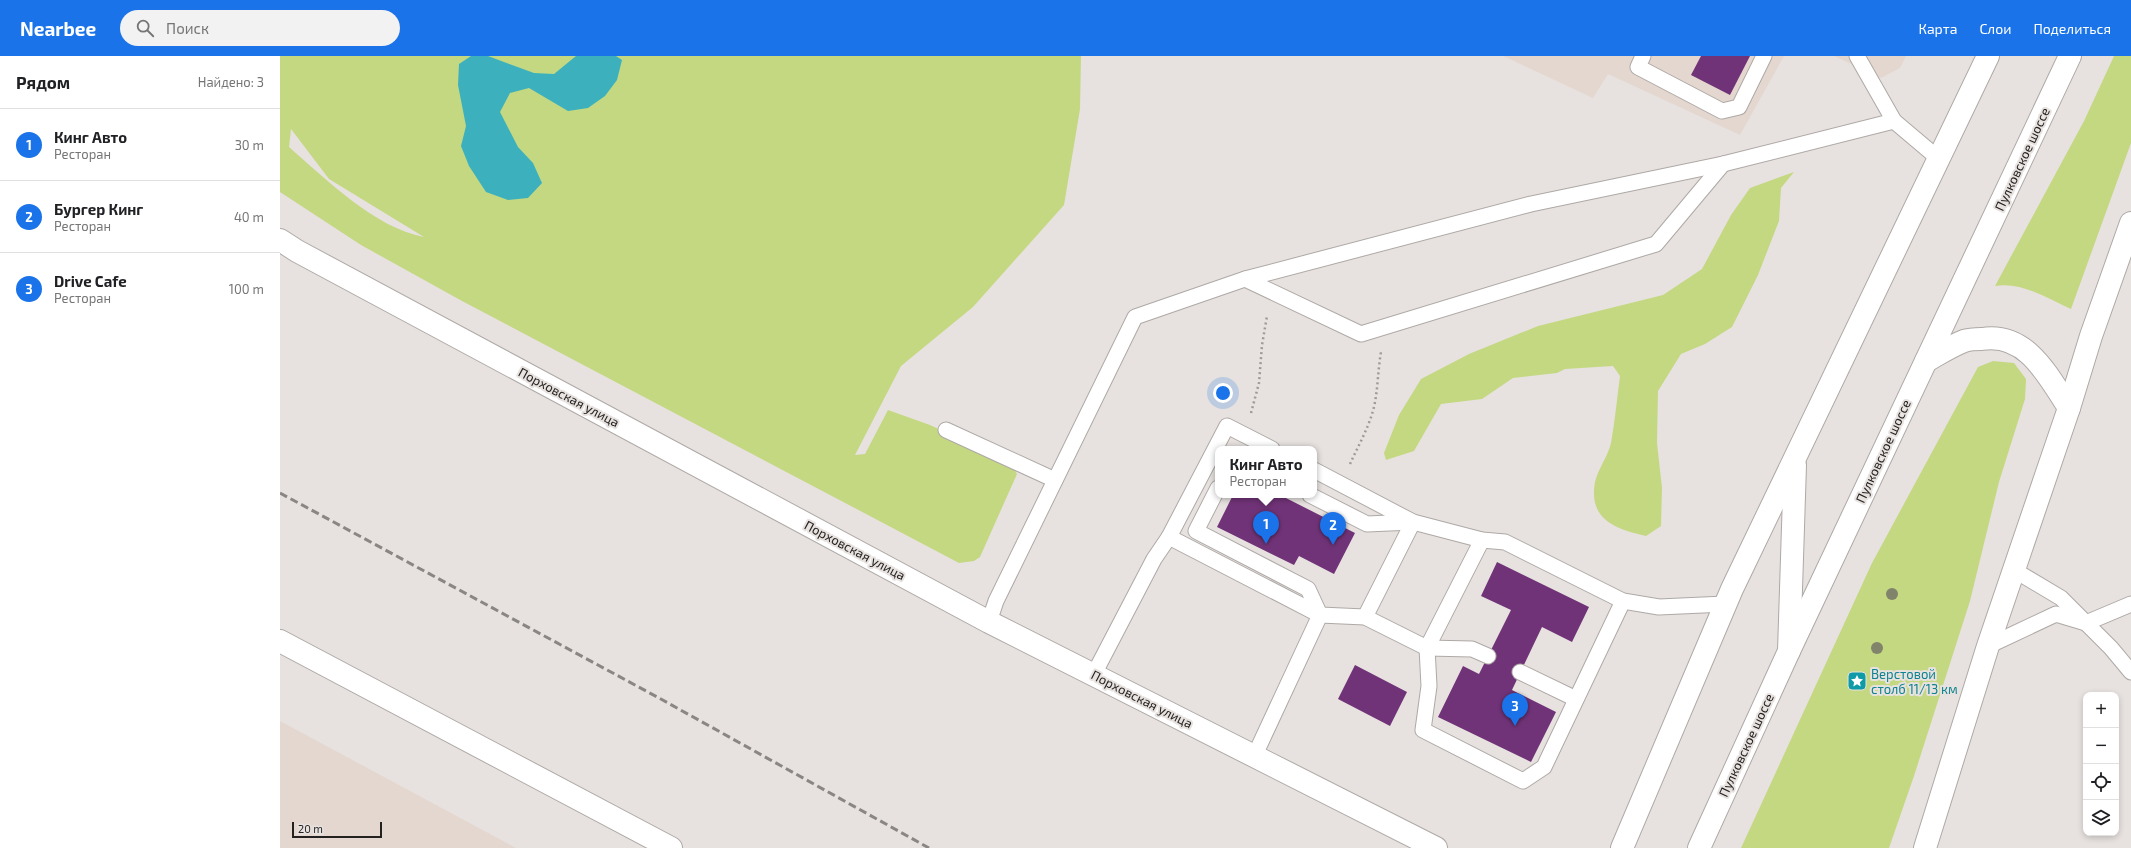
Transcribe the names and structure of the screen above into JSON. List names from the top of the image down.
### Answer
{
  "streets": {
    "street": ["Пулковское шоссе", "Порховская улица"]
  },
  "places": {
    "place": ["Верстовой столб 11/13 км"]
  },
  "scale_bar": "20 m",
  "page": {
    "header": "Nearbee",
    "search": "Поиск",
    "nav": ["Карта", "Слои", "Поделиться"],
    "heading": ["Рядом", "Найдено: 3"],
    "list": [
      {
        "mark": "1",
        "name": "Кинг Авто",
        "note": "Ресторан",
        "value": "30 m"
      },
      {
        "mark": "2",
        "name": "Бургер Кинг",
        "note": "Ресторан",
        "value": "40 m"
      },
      {
        "mark": "3",
        "name": "Drive Cafe",
        "note": "Ресторан",
        "value": "100 m"
      }
    ],
    "popup": ["Кинг Авто", "Ресторан"],
    "pins": ["1", "2", "3"],
    "map_buttons": ["+", "−"],
    "scale": "20 m"
  }
}
